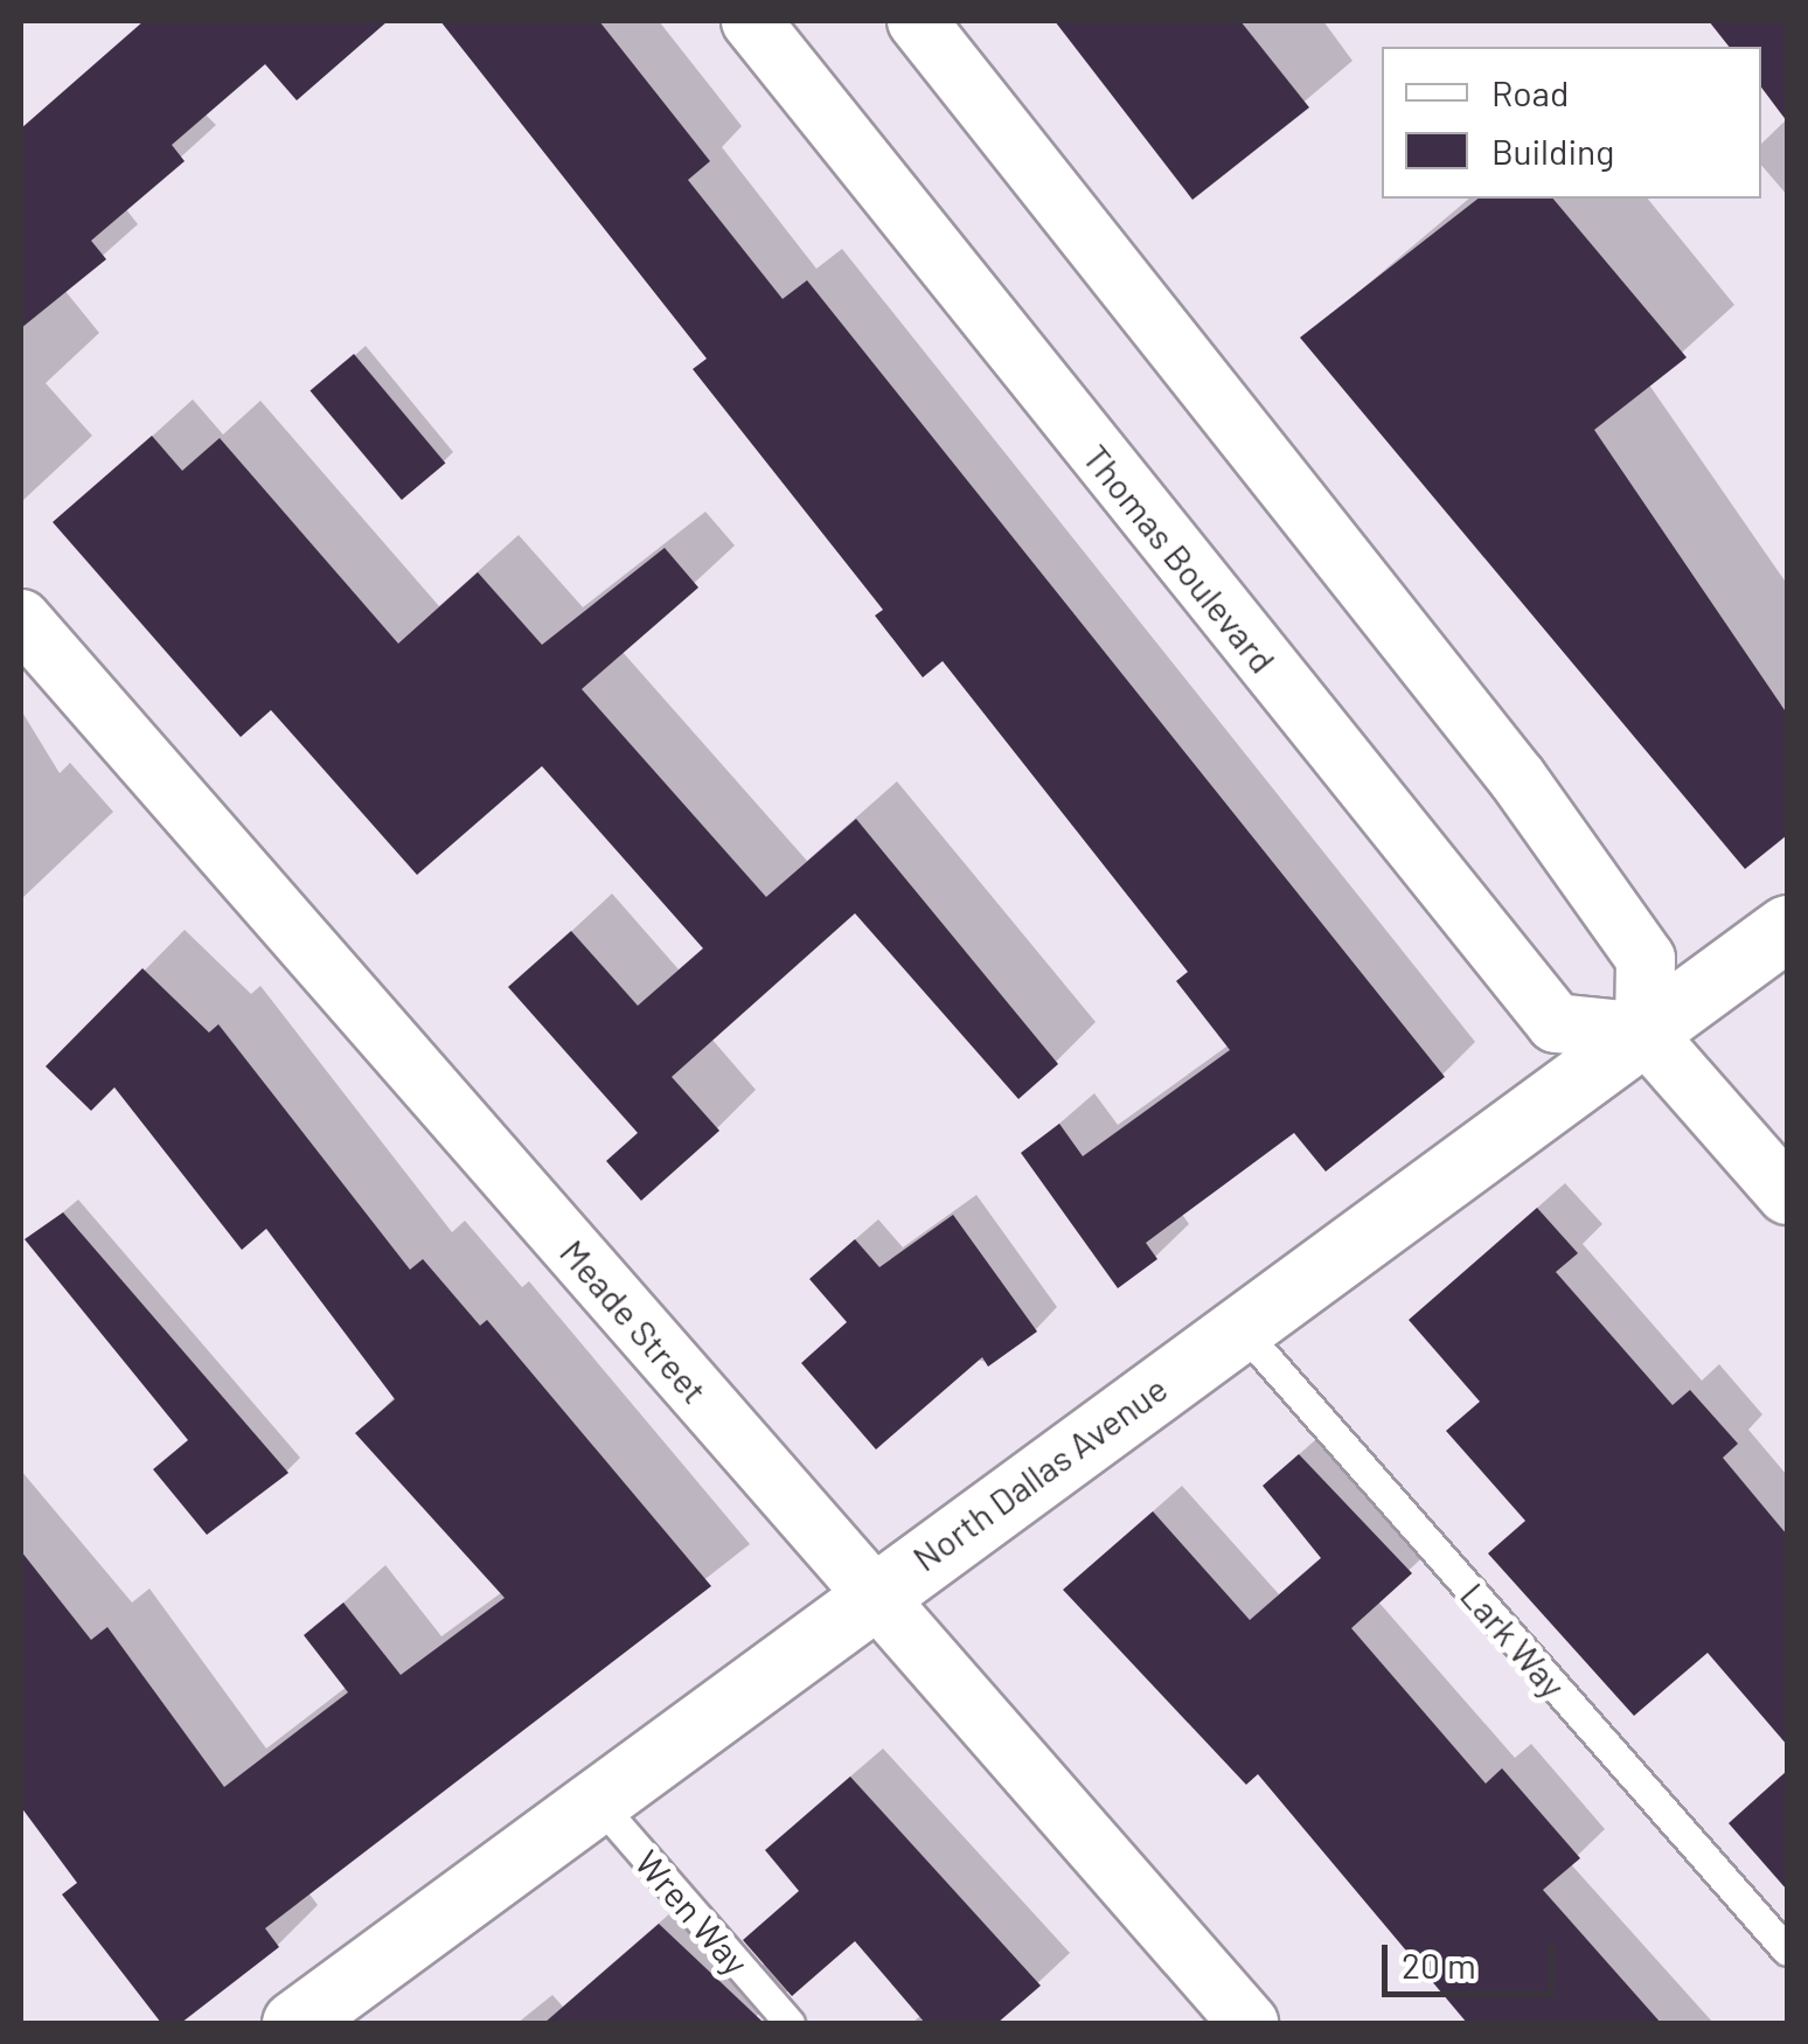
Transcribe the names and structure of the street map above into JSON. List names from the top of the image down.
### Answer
{
  "streets": {
    "main road": ["North Dallas Avenue"],
    "street": ["Thomas Boulevard", "Meade Street"],
    "lane": ["Lark Way", "Wren Way"]
  },
  "crossings": [
    ["Thomas Boulevard", "North Dallas Avenue"],
    ["Meade Street", "North Dallas Avenue"],
    ["North Dallas Avenue", "Lark Way"],
    ["North Dallas Avenue", "Wren Way"]
  ],
  "legend": ["Road", "Building"],
  "scale_bar": "20 m"
}
